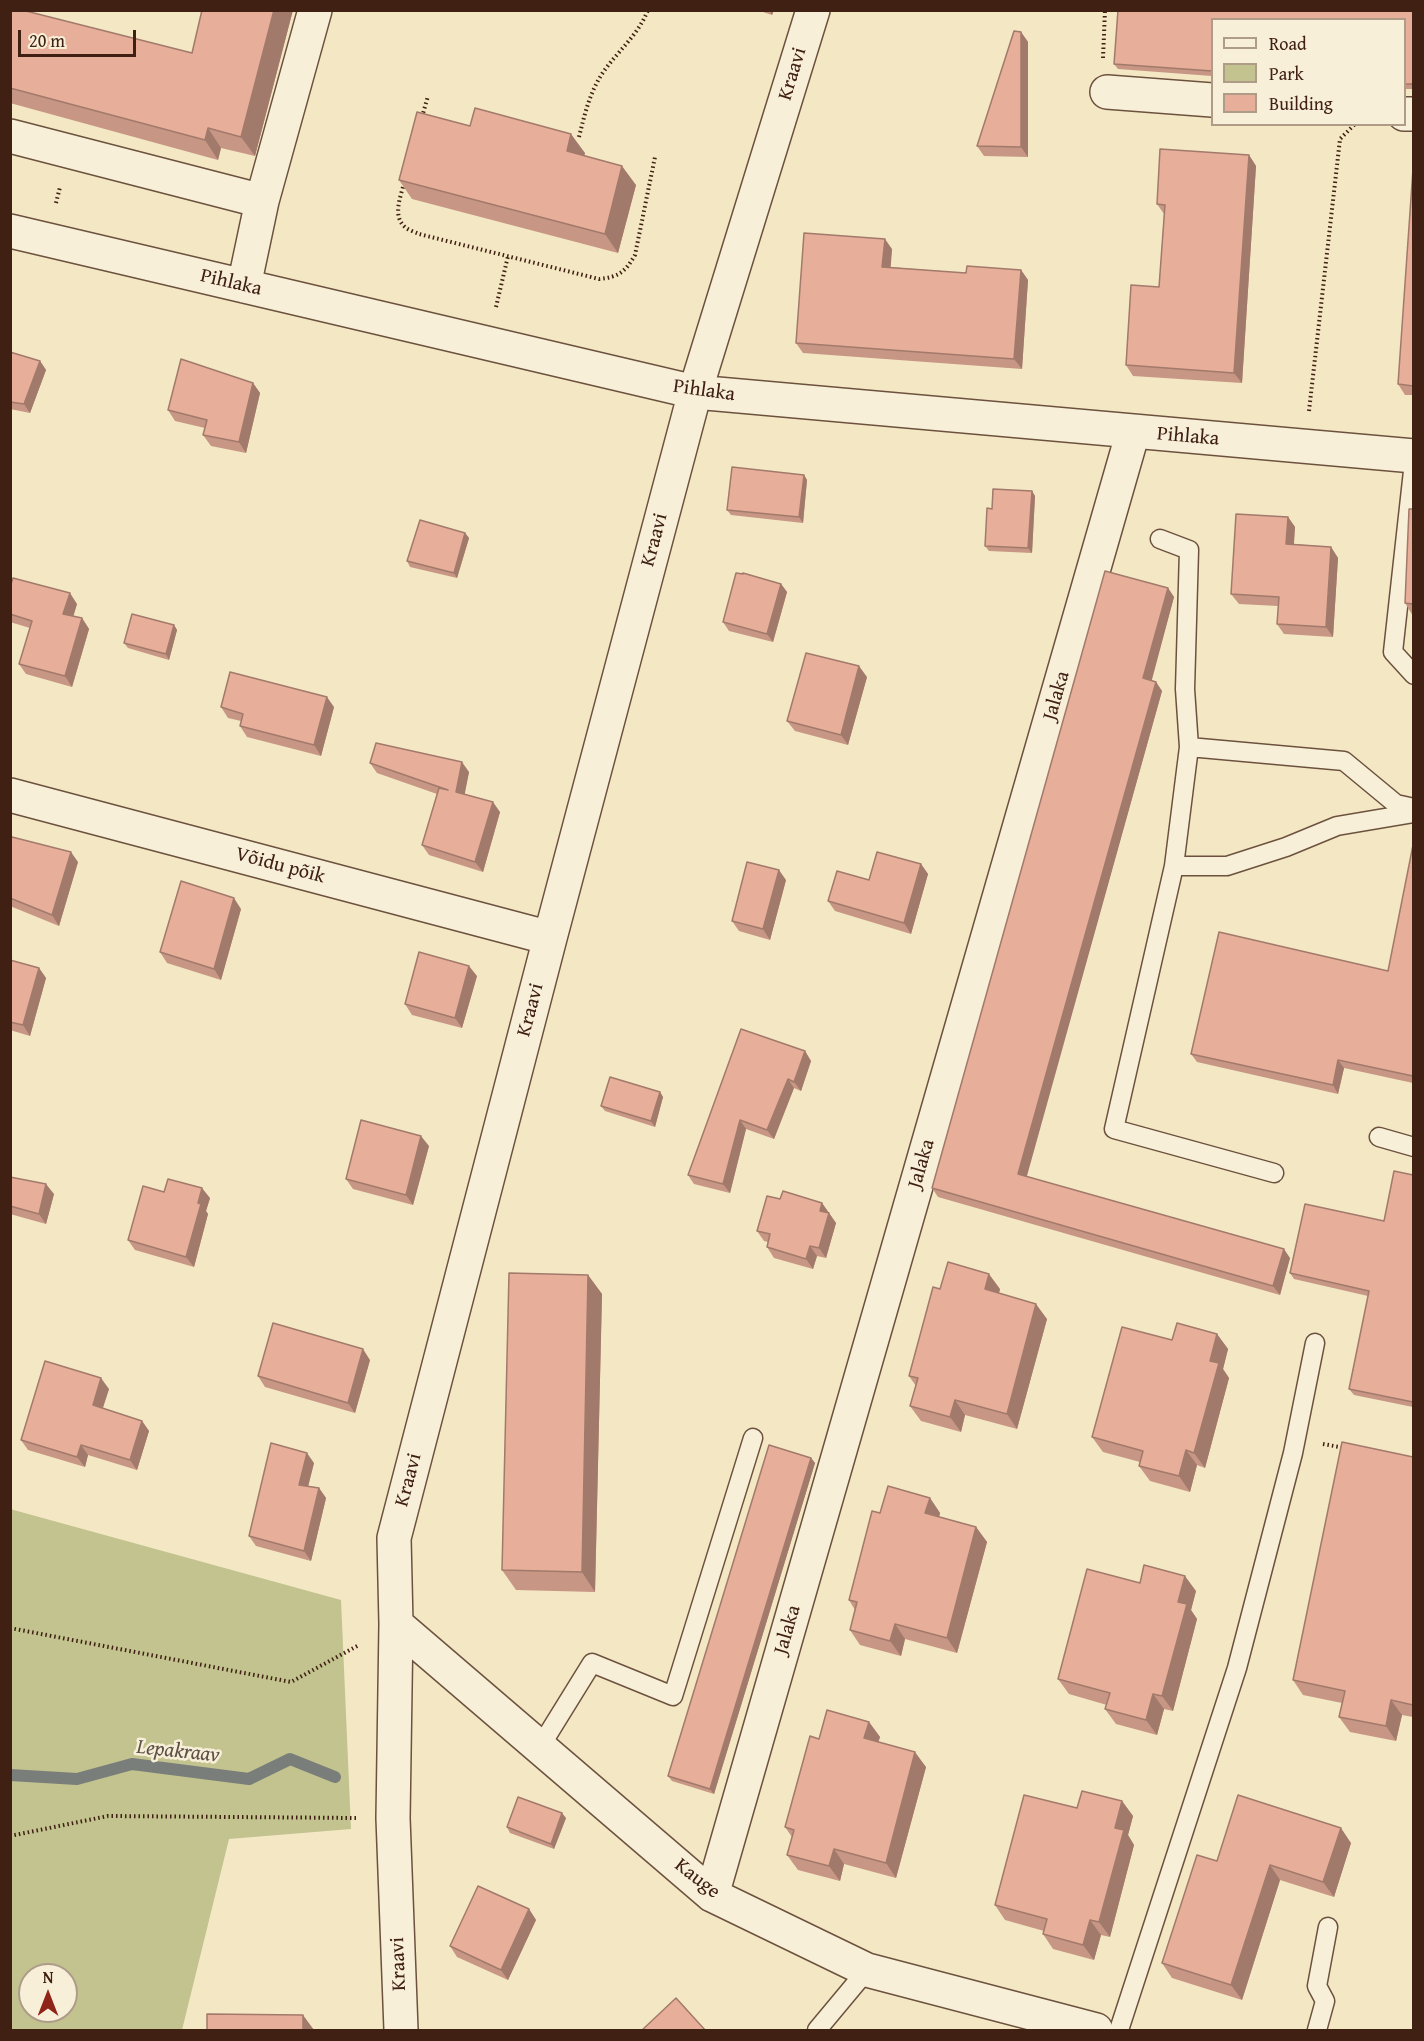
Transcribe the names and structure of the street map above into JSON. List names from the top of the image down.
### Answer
{
  "streets": {
    "street": [
      "Kraavi",
      "Pihlaka",
      "Jalaka",
      "Võidu põik",
      "Kauge"
    ]
  },
  "crossings": [
    ["Kraavi", "Pihlaka"],
    ["Kraavi", "Võidu põik"],
    ["Kraavi", "Kauge"],
    ["Pihlaka", "Jalaka"],
    ["Jalaka", "Kauge"]
  ],
  "water": ["Lepakraav"],
  "legend": ["Road", "Park", "Building"],
  "scale_bar": "20 m",
  "north": "top"
}
